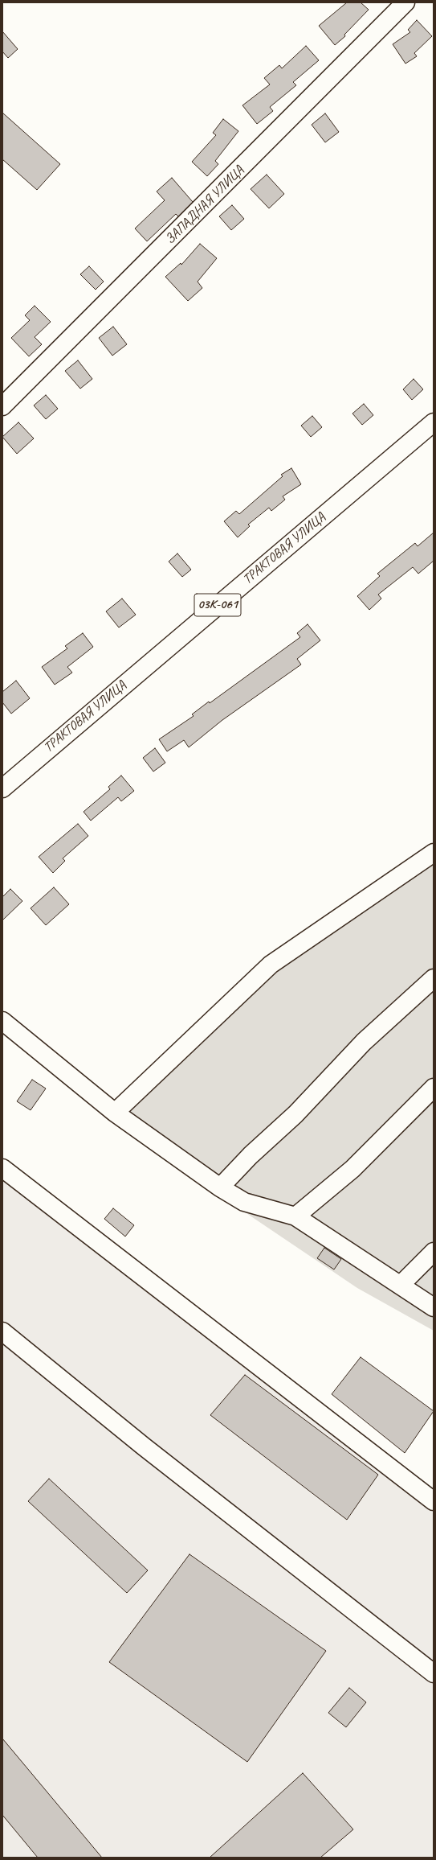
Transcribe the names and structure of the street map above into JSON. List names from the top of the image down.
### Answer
{
  "streets": {
    "street": ["ЗАПАДНАЯ УЛИЦА", "ТРАКТОВАЯ УЛИЦА", "03К-061"]
  }
}
